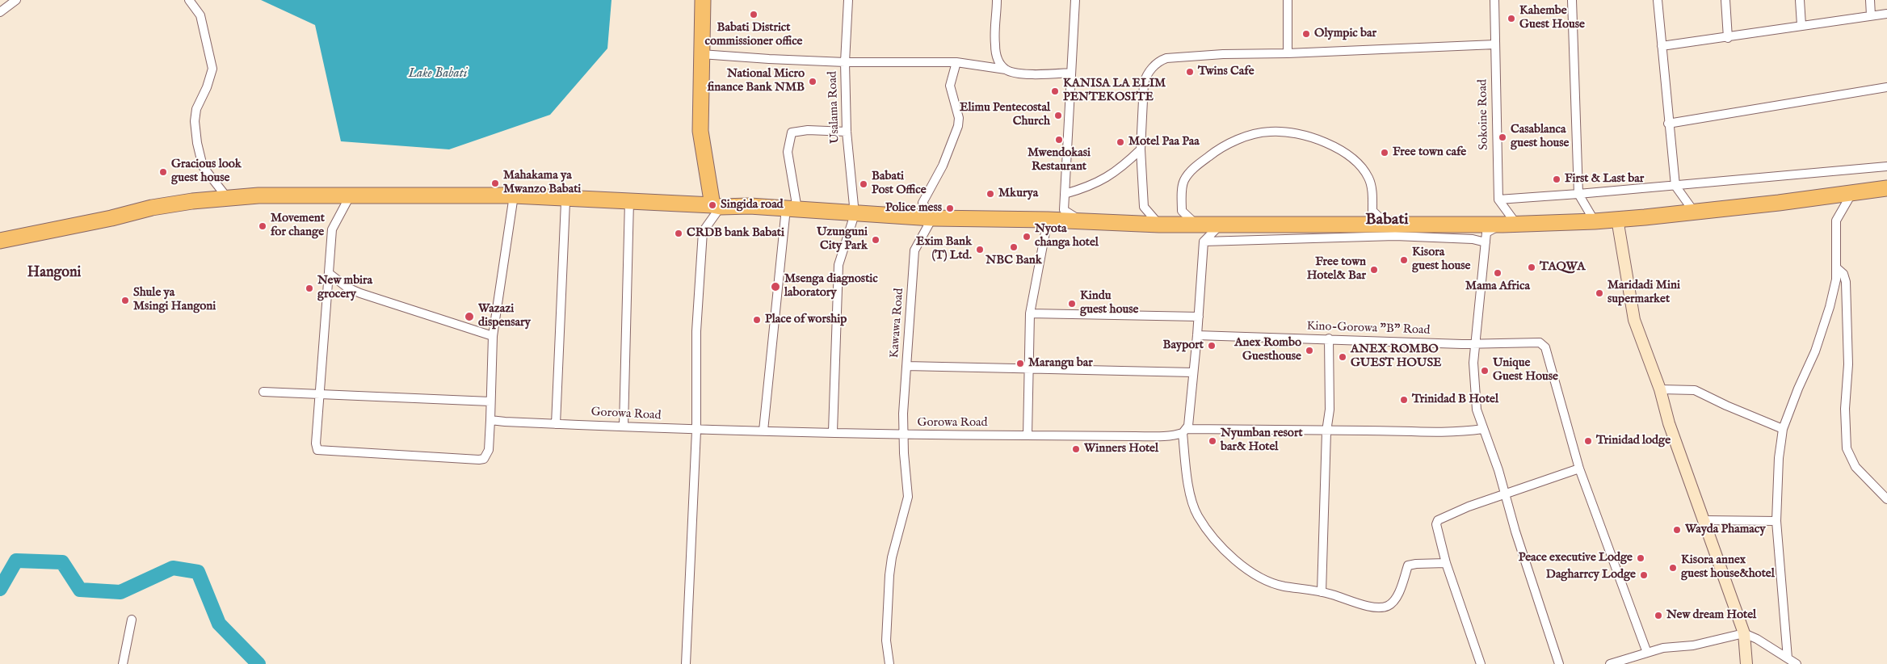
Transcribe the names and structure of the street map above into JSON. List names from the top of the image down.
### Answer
{
  "streets": {
    "street": [
      "Usalama Road",
      "Sokoine Road",
      "Kawawa Road",
      "Kino-Gorowa \"B\" Road",
      "Gorowa Road"
    ]
  },
  "crossings": [
    ["Kawawa Road", "Gorowa Road"]
  ],
  "districts": ["Babati", "Hangoni"],
  "water": ["Lake Babati"],
  "places": [
    "Babati District commissioner office",
    "Kahembe Guest House",
    "Olympic bar",
    "Twins Cafe",
    "National Micro finance Bank NMB",
    "KANISA LA ELIM PENTEKOSITE",
    "Elimu Pentecostal Church",
    "Casablanca guest house",
    "Mwendokasi Restaurant",
    "Motel Paa Paa",
    "Free town cafe",
    "Gracious look guest house",
    "First & Last bar",
    "Mahakama ya Mwanzo Babati",
    "Babati Post Office",
    "Mkurya",
    "Singida road",
    "Police mess",
    "Movement for change",
    "CRDB bank Babati",
    "Nyota changa hotel",
    "Uzunguni City Park",
    "NBC Bank",
    "Exim Bank (T) Ltd.",
    "Kisora guest house",
    "TAQWA",
    "Free town Hotel& Bar",
    "Mama Africa",
    "Msenga diagnostic laboratory",
    "New mbira grocery",
    "Maridadi Mini supermarket",
    "Shule ya Msingi Hangoni",
    "Kindu guest house",
    "Wazazi dispensary",
    "Place of worship",
    "Bayport",
    "Anex Rombo Guesthouse",
    "ANEX ROMBO GUEST HOUSE",
    "Marangu bar",
    "Unique Guest House",
    "Trinidad B Hotel",
    "Nyumban resort bar& Hotel",
    "Trinidad lodge",
    "Winners Hotel",
    "Wayda Phamacy",
    "Peace executive Lodge",
    "Kisora annex guest house&hotel",
    "Dagharrcy Lodge",
    "New dream Hotel"
  ]
}
